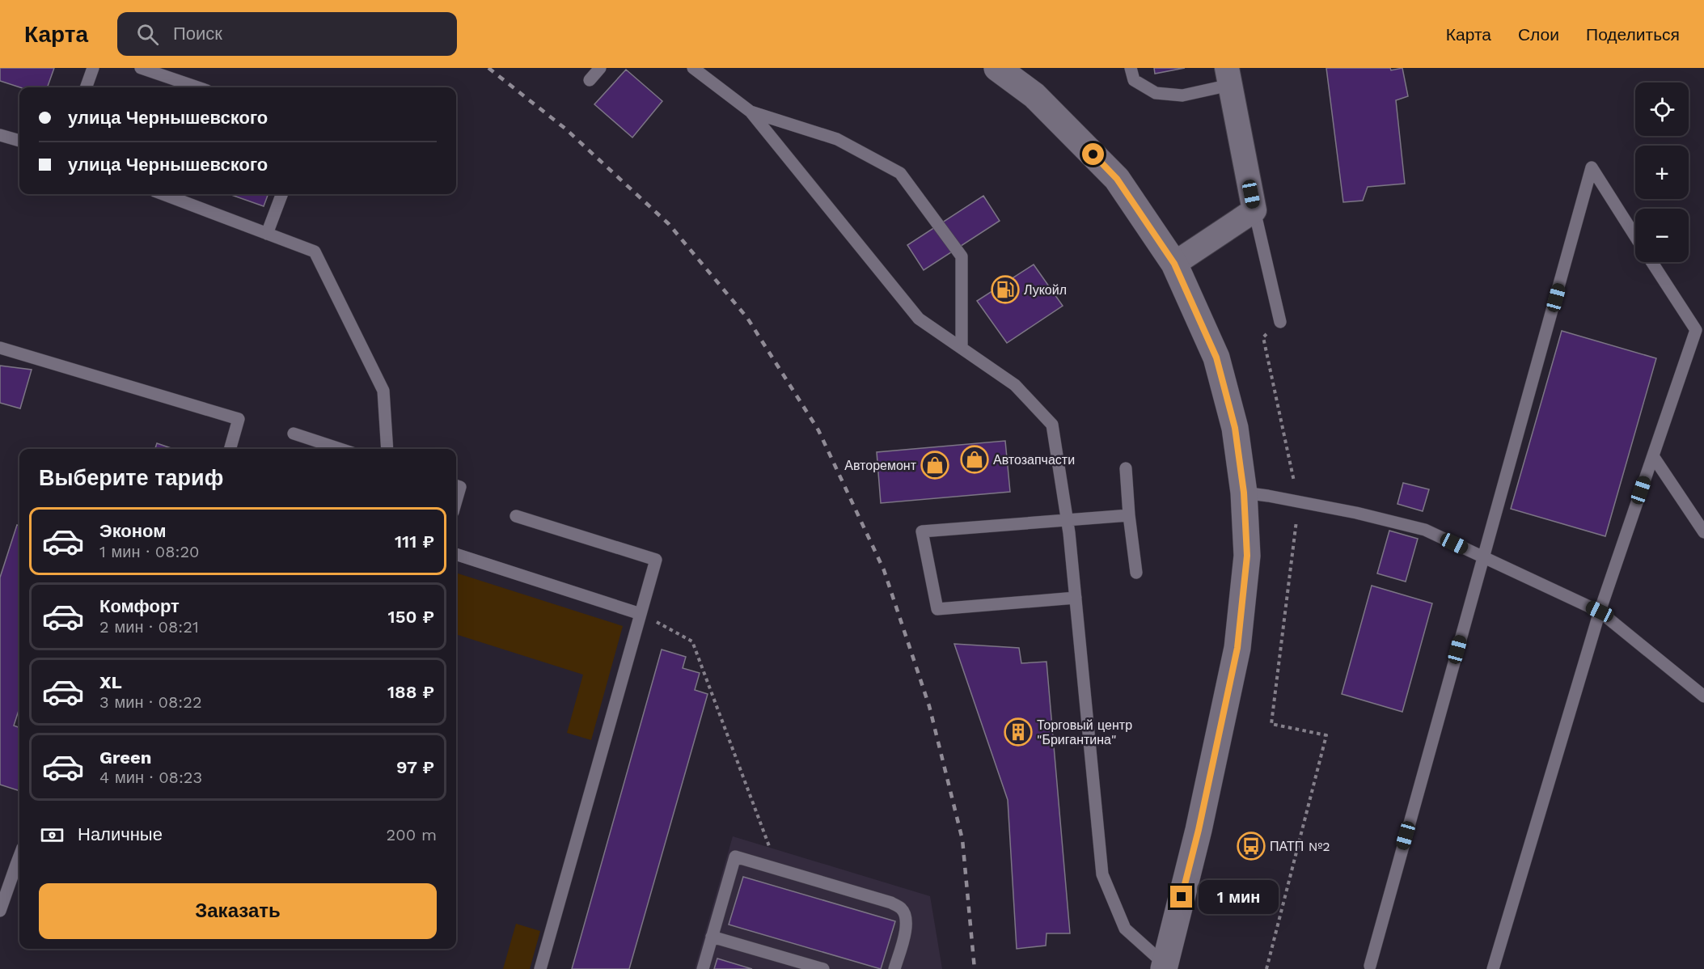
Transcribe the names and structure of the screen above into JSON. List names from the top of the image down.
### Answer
{
  "places": {
    "fuel station": ["Лукойл"],
    "shop": ["Автозапчасти", "Авторемонт"],
    "building": ["Торговый центр \"Бригантина\""],
    "bus stop": ["ПАТП №2"]
  },
  "page": {
    "header": "Карта",
    "search": "Поиск",
    "nav": ["Карта", "Слои", "Поделиться"],
    "map_buttons": ["+", "−"],
    "banner": ["улица Чернышевского", "улица Чернышевского"],
    "heading": "Выберите тариф",
    "list": [
      {
        "name": "Эконом",
        "note": "1 мин · 08:20",
        "value": "111 ₽"
      },
      {
        "name": "Комфорт",
        "note": "2 мин · 08:21",
        "value": "150 ₽"
      },
      {
        "name": "XL",
        "note": "3 мин · 08:22",
        "value": "188 ₽"
      },
      {
        "name": "Green",
        "note": "4 мин · 08:23",
        "value": "97 ₽"
      }
    ],
    "pay": ["Наличные", "200 m"],
    "buttons": "Заказать",
    "bubble": "1 мин"
  }
}
